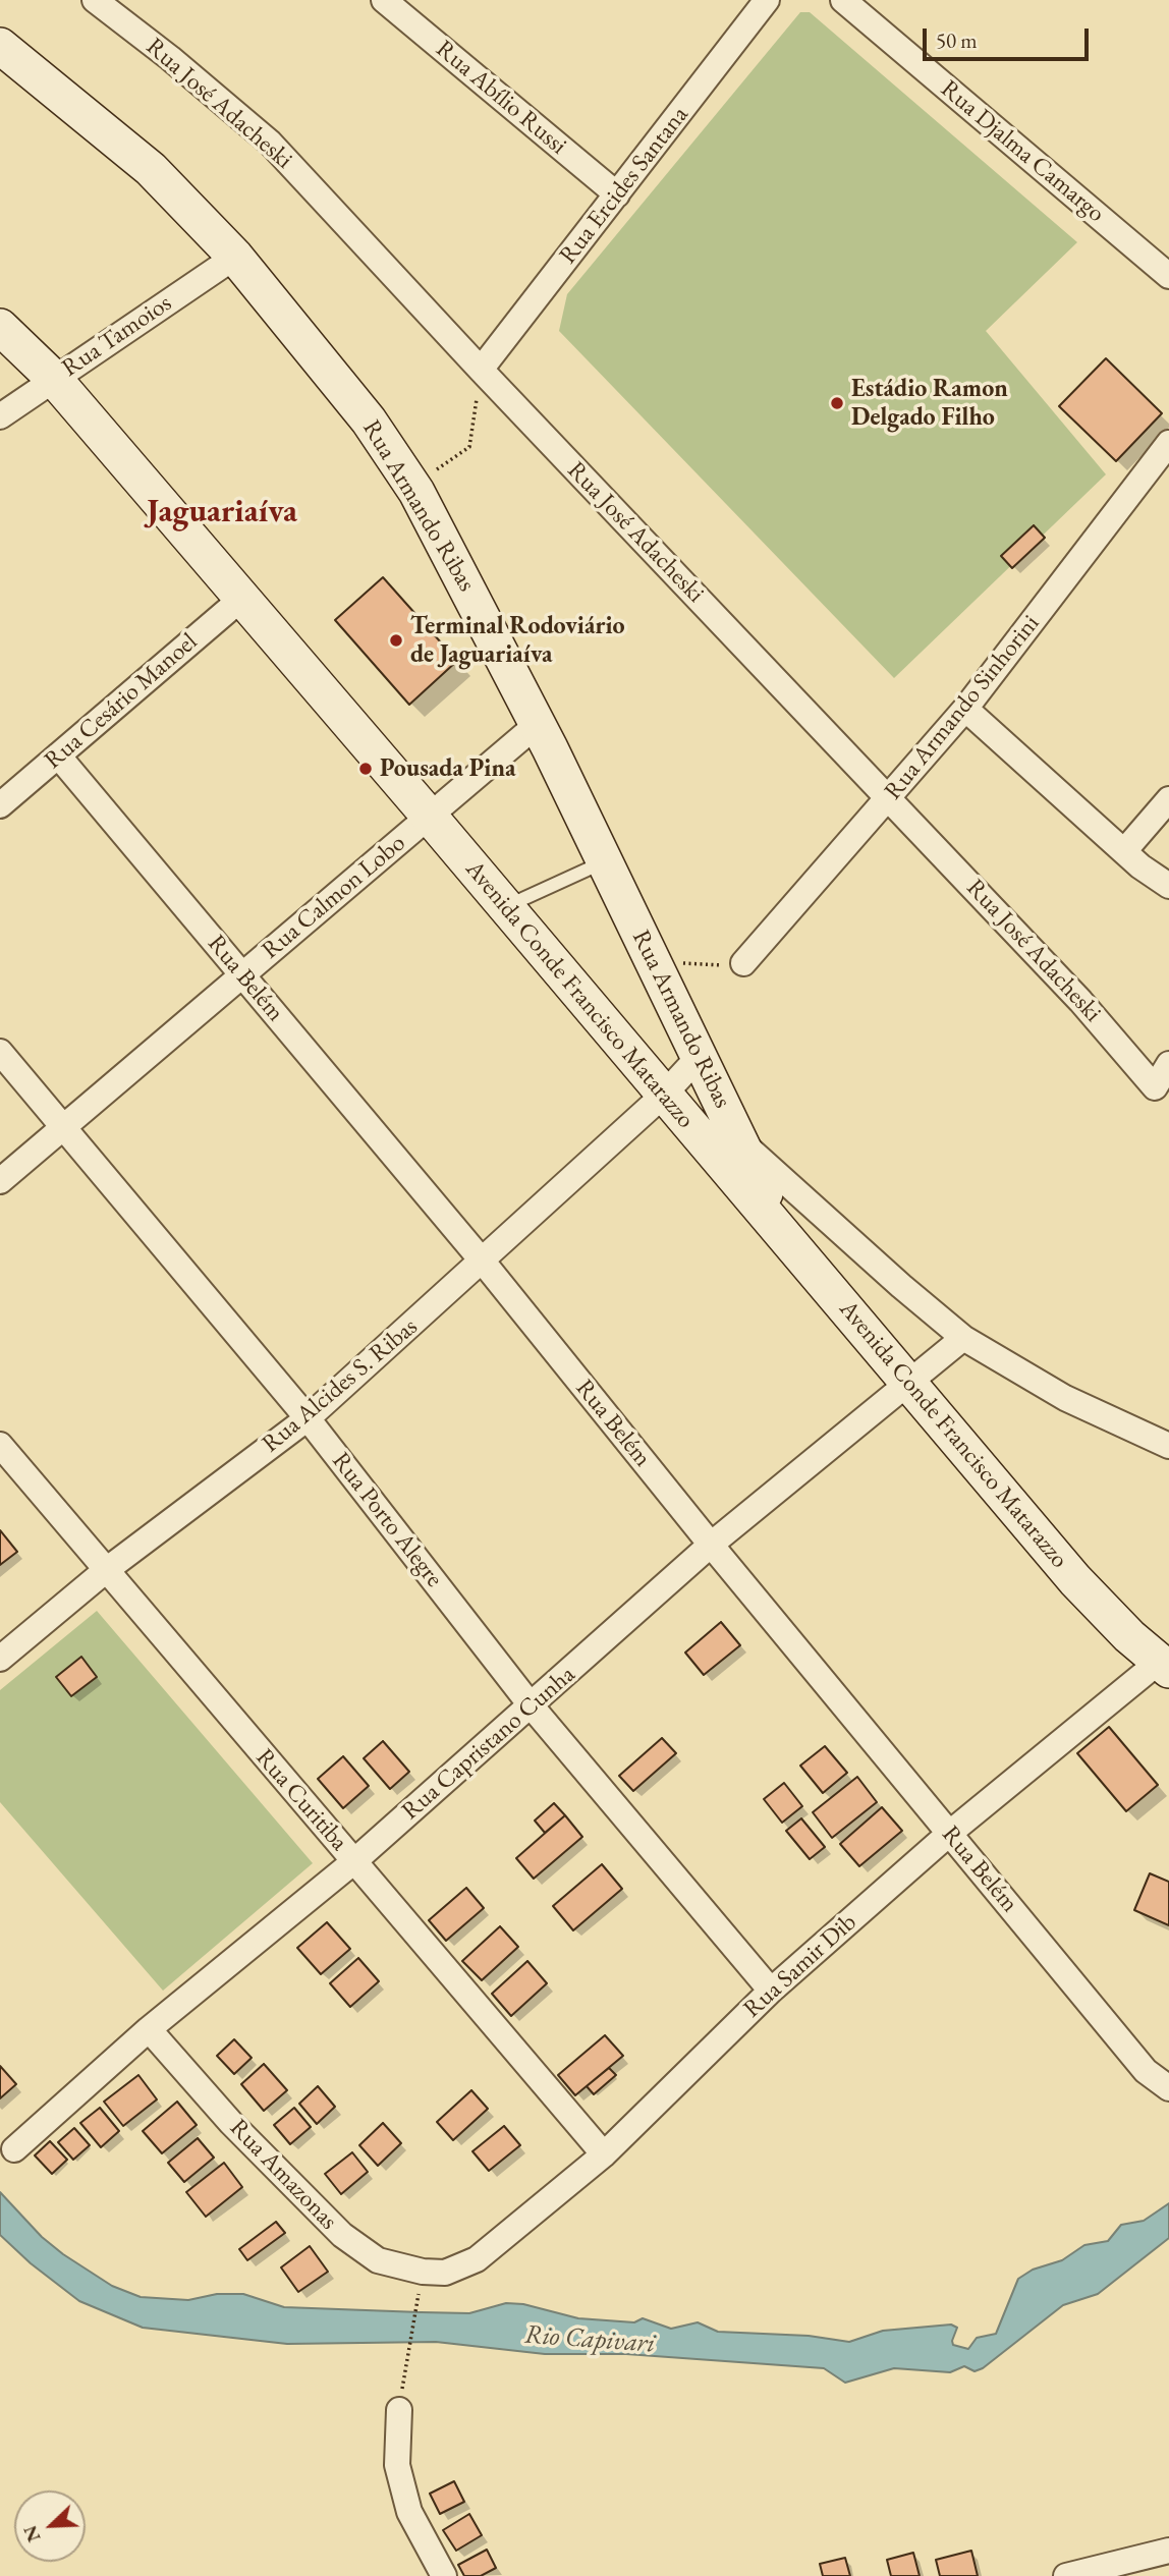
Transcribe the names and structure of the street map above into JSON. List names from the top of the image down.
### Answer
{
  "streets": {
    "street": [
      "Rua Abílio Russi",
      "Rua José Adacheski",
      "Rua Djalma Camargo",
      "Rua Ercides Santana",
      "Rua Tamoios",
      "Rua Armando Ribas",
      "Rua Cesário Manoel",
      "Rua Armando Sinhorini",
      "Rua Calmon Lobo",
      "Rua Belém",
      "Avenida Conde Francisco Matarazzo",
      "Rua Alcides S. Ribas",
      "Rua Porto Alegre",
      "Rua Capristano Cunha",
      "Rua Curitiba",
      "Rua Samir Dib",
      "Rua Amazonas"
    ]
  },
  "crossings": [
    ["Rua Abílio Russi", "Rua Ercides Santana"],
    ["Rua José Adacheski", "Rua Ercides Santana"],
    ["Rua José Adacheski", "Rua Armando Sinhorini"],
    ["Rua Tamoios", "Rua Armando Ribas"],
    ["Rua Tamoios", "Avenida Conde Francisco Matarazzo"],
    ["Rua Armando Ribas", "Rua Calmon Lobo"],
    ["Rua Armando Ribas", "Avenida Conde Francisco Matarazzo"],
    ["Rua Armando Ribas", "Rua Alcides S. Ribas"],
    ["Rua Armando Ribas", "Rua Capristano Cunha"],
    ["Rua Cesário Manoel", "Rua Belém"],
    ["Rua Cesário Manoel", "Avenida Conde Francisco Matarazzo"],
    ["Rua Calmon Lobo", "Rua Belém"],
    ["Rua Calmon Lobo", "Avenida Conde Francisco Matarazzo"],
    ["Rua Calmon Lobo", "Rua Porto Alegre"],
    ["Rua Belém", "Rua Alcides S. Ribas"],
    ["Rua Belém", "Rua Capristano Cunha"],
    ["Rua Belém", "Rua Samir Dib"],
    ["Avenida Conde Francisco Matarazzo", "Rua Alcides S. Ribas"],
    ["Avenida Conde Francisco Matarazzo", "Rua Capristano Cunha"],
    ["Avenida Conde Francisco Matarazzo", "Rua Samir Dib"],
    ["Rua Alcides S. Ribas", "Rua Porto Alegre"],
    ["Rua Alcides S. Ribas", "Rua Curitiba"],
    ["Rua Porto Alegre", "Rua Capristano Cunha"],
    ["Rua Porto Alegre", "Rua Samir Dib"],
    ["Rua Capristano Cunha", "Rua Curitiba"],
    ["Rua Capristano Cunha", "Rua Amazonas"],
    ["Rua Curitiba", "Rua Samir Dib"],
    ["Rua Samir Dib", "Rua Amazonas"]
  ],
  "districts": ["Jaguariaíva"],
  "water": ["Rio Capivari"],
  "places": ["Estádio Ramon Delgado Filho", "Terminal Rodoviário de Jaguariaíva", "Pousada Pina"],
  "scale_bar": "50 m",
  "north": "bottom left"
}
